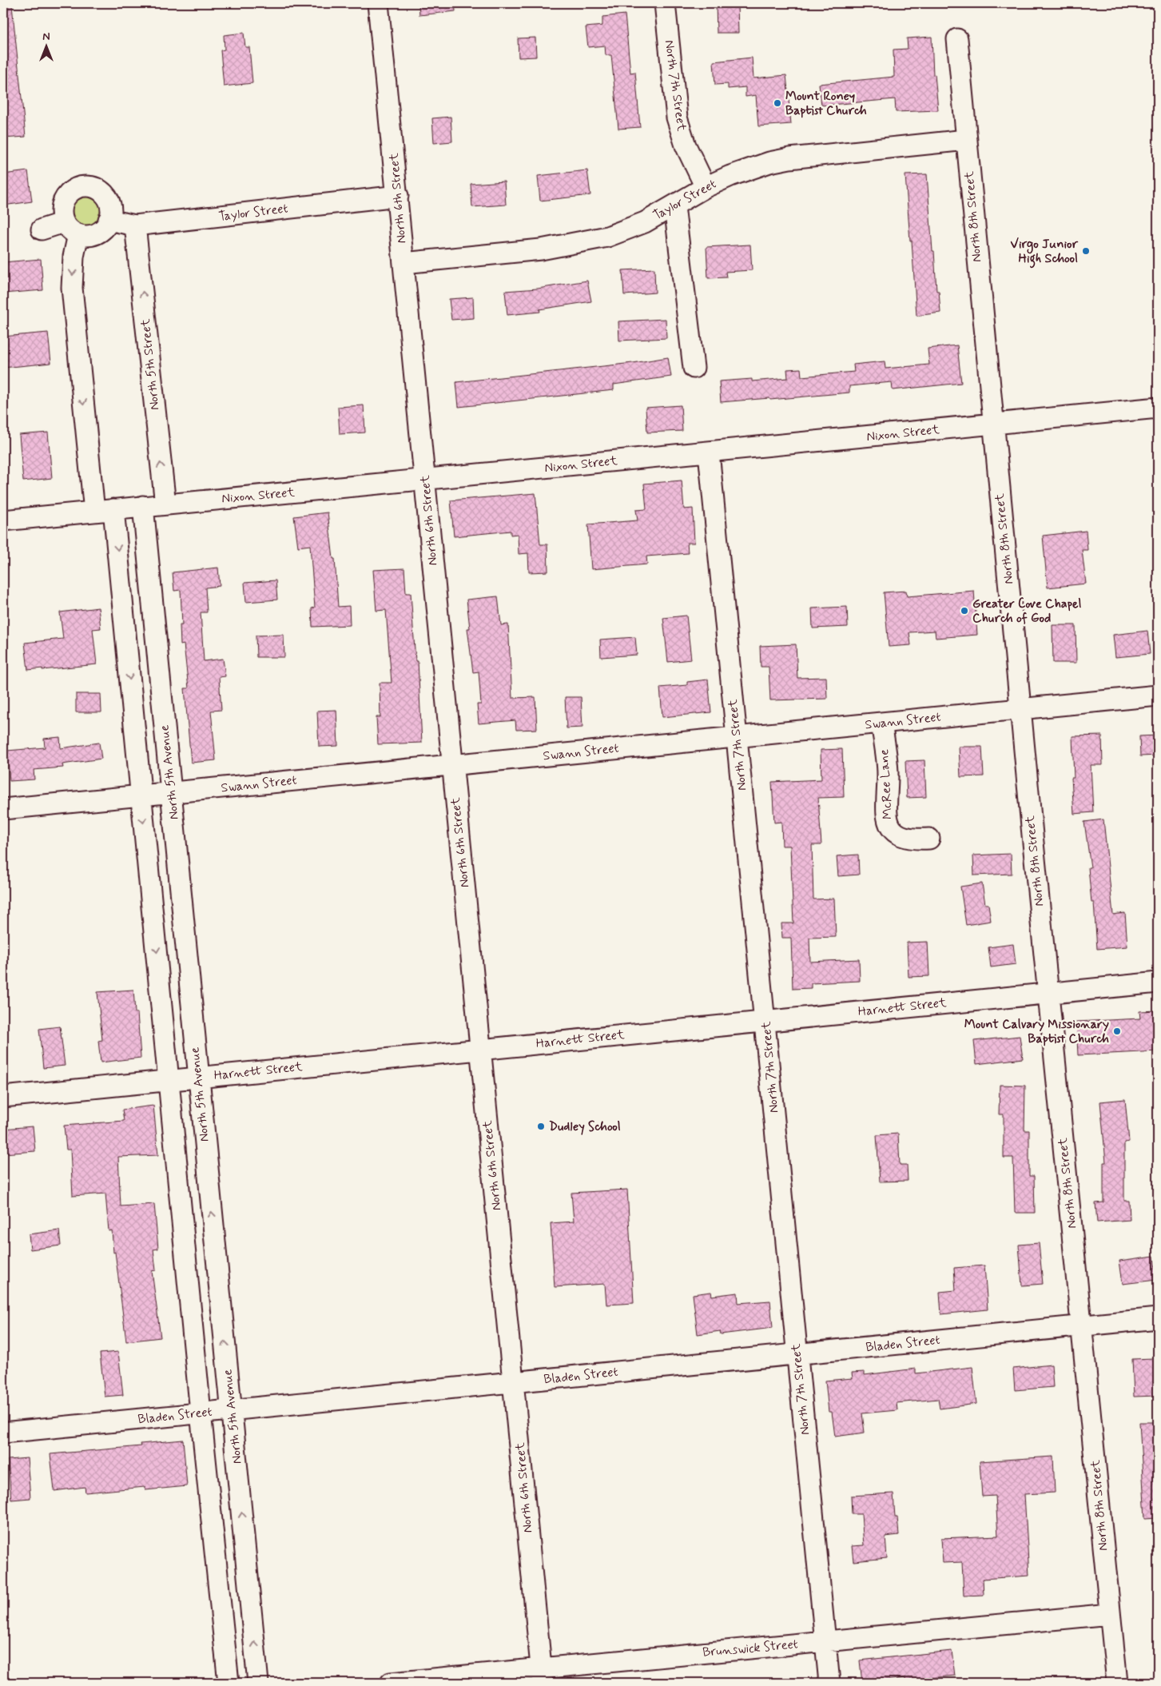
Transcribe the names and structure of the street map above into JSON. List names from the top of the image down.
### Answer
{
  "streets": {
    "street": [
      "North 7th Street",
      "North 6th Street",
      "Taylor Street",
      "North 8th Street",
      "North 5th Street",
      "Nixon Street",
      "Swann Street",
      "North 5th Avenue",
      "McRee Lane",
      "Harnett Street",
      "Bladen Street",
      "Brunswick Street"
    ]
  },
  "crossings": [
    ["North 7th Street", "Taylor Street"],
    ["North 7th Street", "Nixon Street"],
    ["North 7th Street", "Swann Street"],
    ["North 7th Street", "Harnett Street"],
    ["North 7th Street", "Bladen Street"],
    ["North 7th Street", "Brunswick Street"],
    ["North 6th Street", "Taylor Street"],
    ["North 6th Street", "Nixon Street"],
    ["North 6th Street", "Swann Street"],
    ["North 6th Street", "Harnett Street"],
    ["North 6th Street", "Bladen Street"],
    ["North 6th Street", "Brunswick Street"],
    ["Taylor Street", "North 8th Street"],
    ["Taylor Street", "North 5th Street"],
    ["North 8th Street", "Nixon Street"],
    ["North 8th Street", "Swann Street"],
    ["North 8th Street", "Harnett Street"],
    ["North 8th Street", "Bladen Street"],
    ["North 8th Street", "Brunswick Street"],
    ["North 5th Street", "Nixon Street"],
    ["Nixon Street", "North 5th Avenue"],
    ["Swann Street", "North 5th Avenue"],
    ["Swann Street", "McRee Lane"],
    ["North 5th Avenue", "Harnett Street"],
    ["North 5th Avenue", "Bladen Street"]
  ],
  "places": [
    "Mount Roney Baptist Church",
    "Virgo Junior High School",
    "Greater Cove Chapel Church of God",
    "Mount Calvary Missionary Baptist Church",
    "Dudley School"
  ],
  "north": "top"
}
